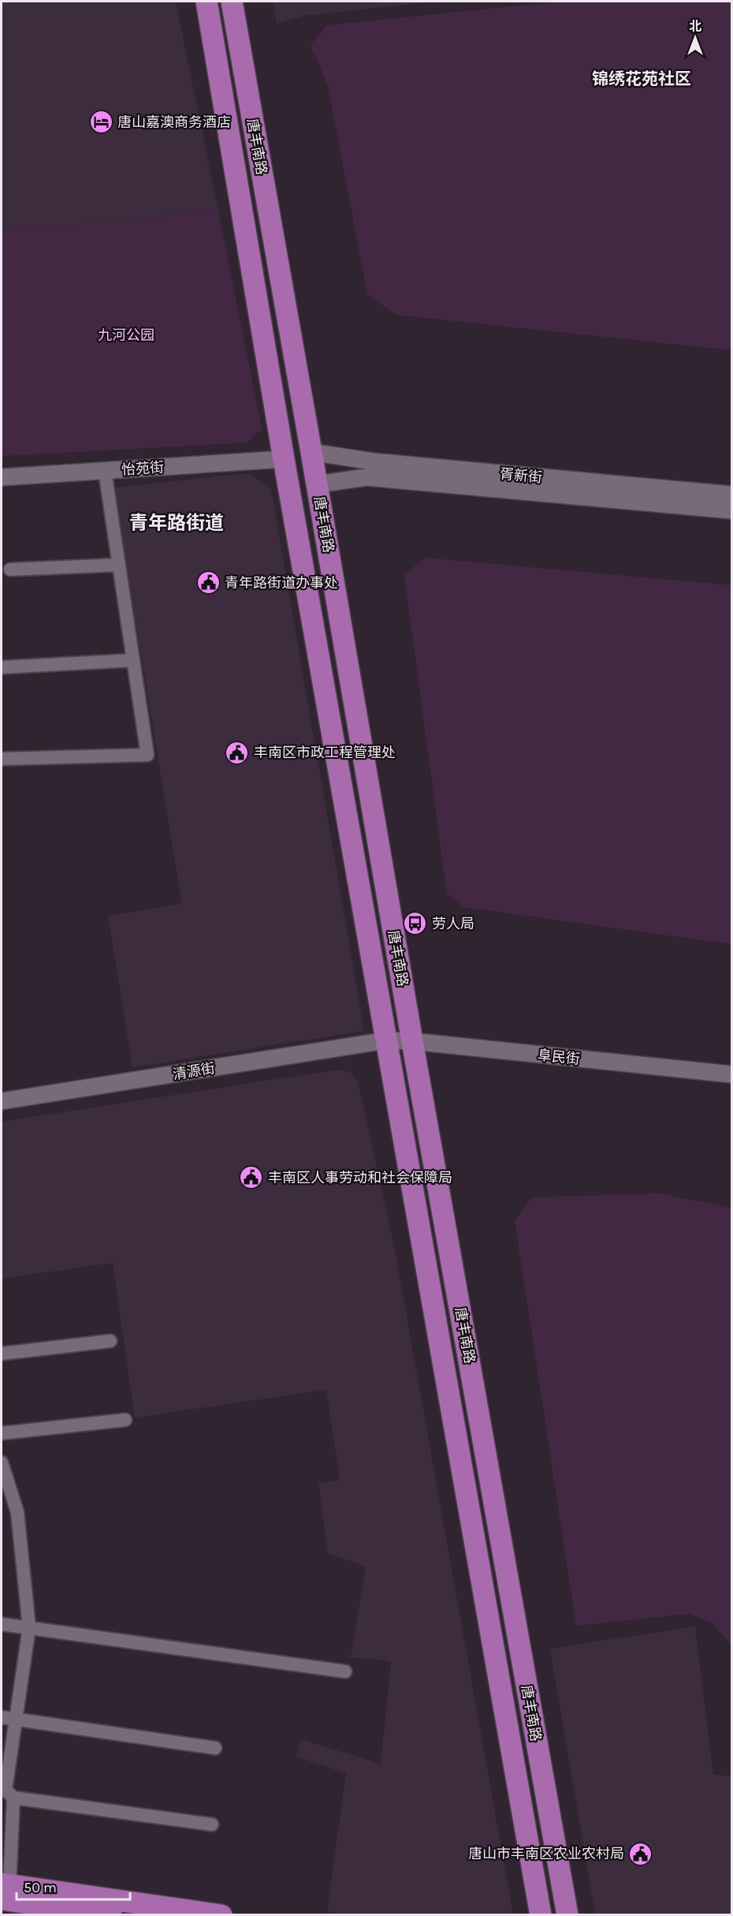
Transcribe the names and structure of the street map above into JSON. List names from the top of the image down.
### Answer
{
  "streets": {
    "main road": ["唐丰南路"],
    "street": [
      "怡苑街",
      "胥新街",
      "阜民街",
      "清源街"
    ]
  },
  "crossings": [
    ["唐丰南路", "怡苑街"],
    ["唐丰南路", "胥新街"],
    ["唐丰南路", "阜民街"],
    ["唐丰南路", "清源街"],
    ["阜民街", "清源街"]
  ],
  "districts": ["锦绣花苑社区", "青年路街道"],
  "parks": ["九河公园"],
  "places": {
    "hotel": ["唐山嘉澳商务酒店"],
    "public building": [
      "青年路街道办事处",
      "丰南区市政工程管理处",
      "丰南区人事劳动和社会保障局",
      "唐山市丰南区农业农村局"
    ],
    "bus stop": ["劳人局"]
  },
  "scale_bar": "50 m",
  "north": "top"
}
